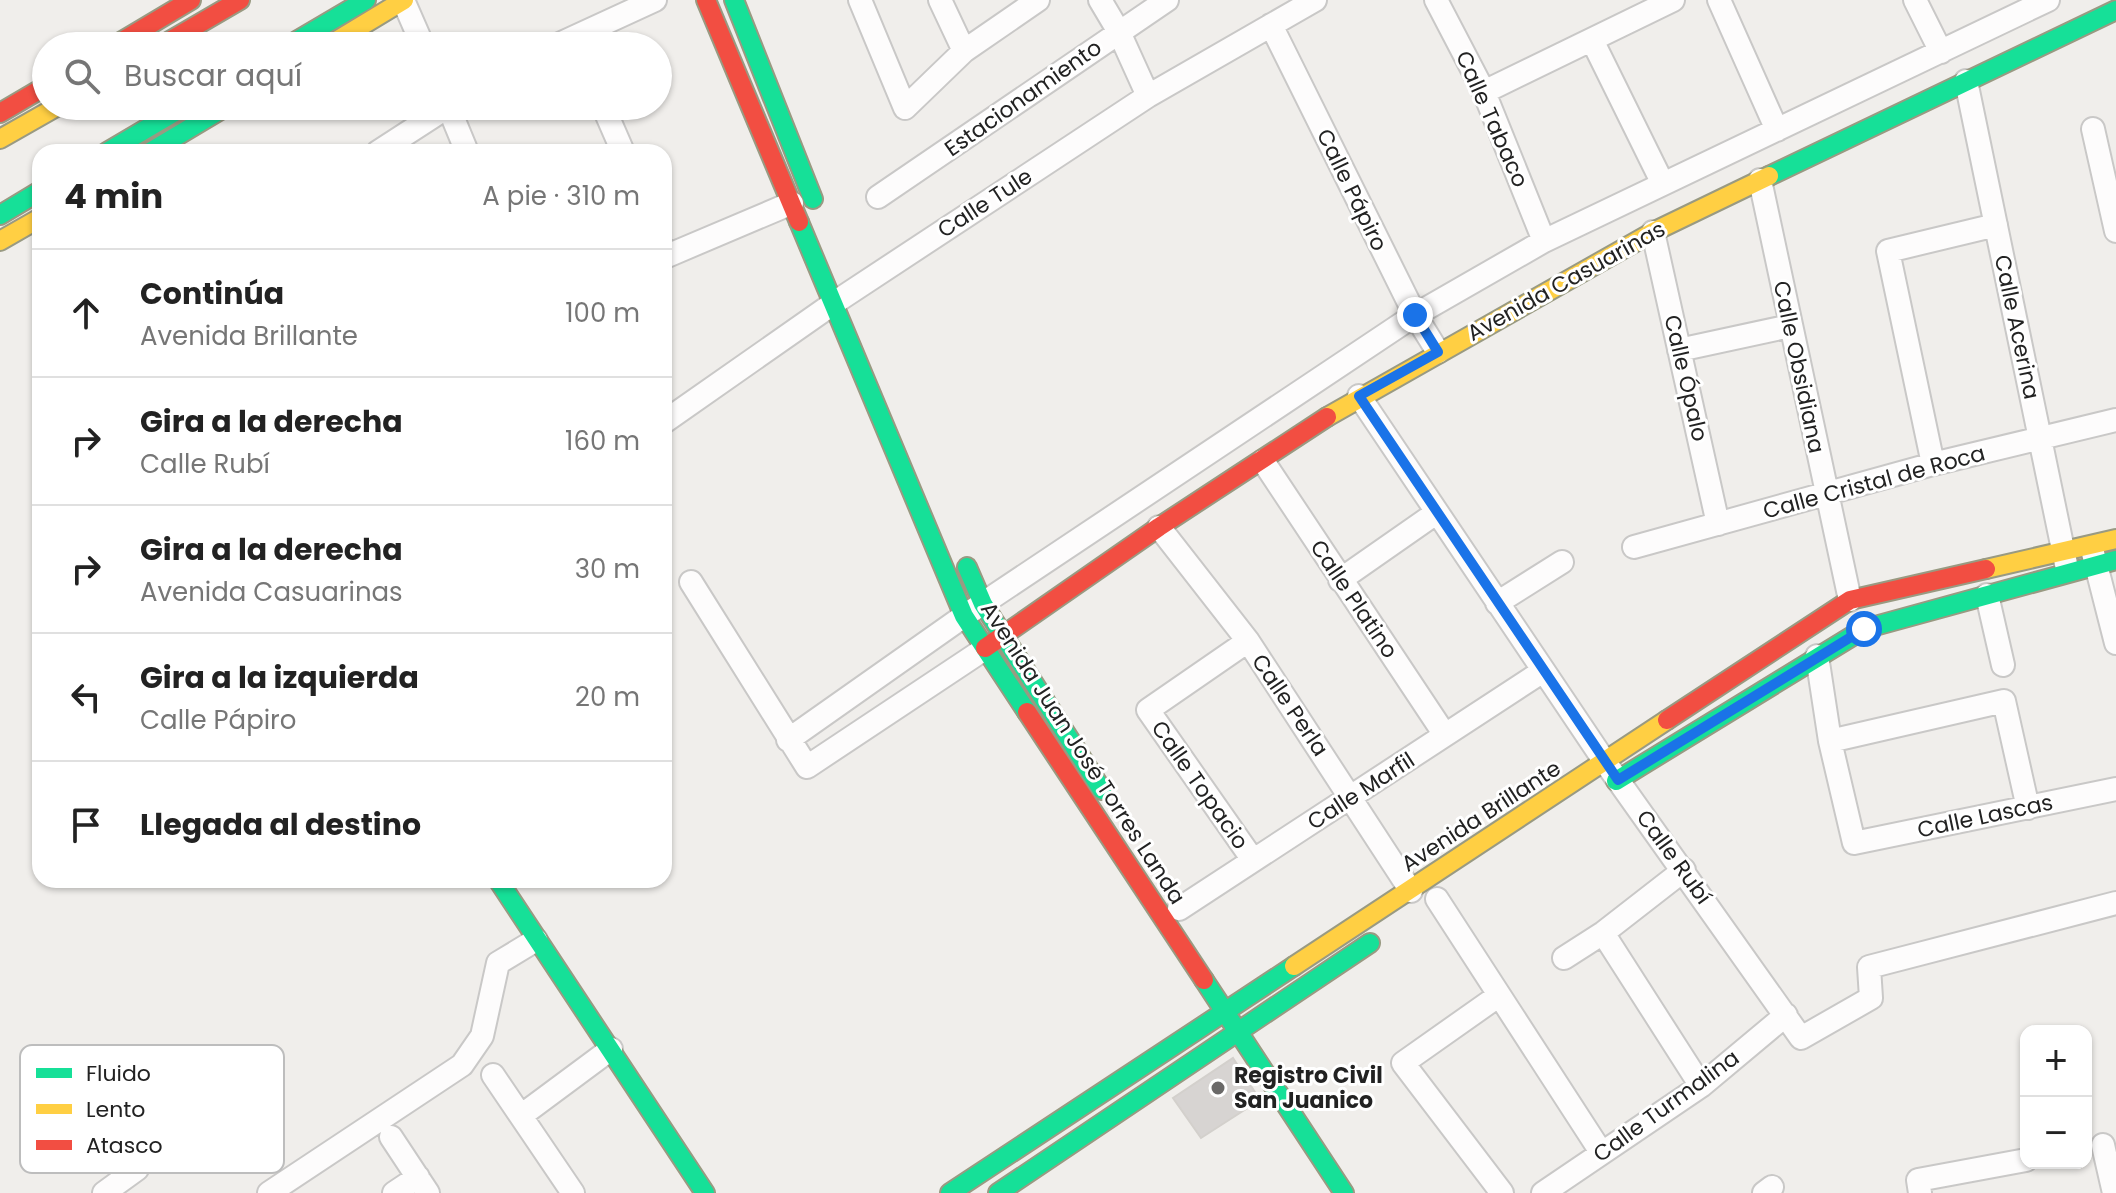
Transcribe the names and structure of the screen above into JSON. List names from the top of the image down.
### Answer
{
  "streets": {
    "main road": ["Avenida Casuarinas", "Avenida Juan José Torres Landa", "Avenida Brillante"],
    "street": [
      "Estacionamiento",
      "Calle Tabaco",
      "Calle Pápiro",
      "Calle Tule",
      "Calle Acerina",
      "Calle Obsidiana",
      "Calle Ópalo",
      "Calle Cristal de Roca",
      "Calle Platino",
      "Calle Perla",
      "Calle Topacio",
      "Calle Marfil",
      "Calle Lascas",
      "Calle Rubí",
      "Calle Turmalina"
    ]
  },
  "crossings": [
    ["Calle Tabaco", "Avenida Casuarinas"],
    ["Calle Pápiro", "Calle Tule"],
    ["Calle Pápiro", "Avenida Casuarinas"],
    ["Calle Tule", "Avenida Juan José Torres Landa"],
    ["Avenida Casuarinas", "Calle Acerina"],
    ["Avenida Casuarinas", "Calle Obsidiana"],
    ["Avenida Casuarinas", "Calle Ópalo"],
    ["Avenida Casuarinas", "Calle Platino"],
    ["Avenida Casuarinas", "Calle Perla"],
    ["Avenida Casuarinas", "Avenida Juan José Torres Landa"],
    ["Avenida Casuarinas", "Calle Rubí"],
    ["Calle Acerina", "Calle Cristal de Roca"],
    ["Calle Acerina", "Avenida Brillante"],
    ["Calle Obsidiana", "Calle Cristal de Roca"],
    ["Calle Obsidiana", "Avenida Brillante"],
    ["Calle Ópalo", "Calle Cristal de Roca"],
    ["Calle Platino", "Calle Marfil"],
    ["Calle Perla", "Calle Topacio"],
    ["Calle Perla", "Calle Marfil"],
    ["Calle Perla", "Avenida Brillante"],
    ["Calle Perla", "Calle Turmalina"],
    ["Avenida Juan José Torres Landa", "Calle Marfil"],
    ["Avenida Juan José Torres Landa", "Avenida Brillante"],
    ["Calle Topacio", "Calle Marfil"],
    ["Calle Marfil", "Calle Rubí"],
    ["Avenida Brillante", "Calle Rubí"],
    ["Calle Rubí", "Calle Turmalina"]
  ],
  "places": ["Registro Civil San Juanico"],
  "legend": ["Fluido", "Lento", "Atasco"],
  "page": {
    "search": "Buscar aquí",
    "heading": ["4 min", "A pie · 310 m"],
    "list": [
      ["Continúa", "Avenida Brillante", "100 m"],
      ["Gira a la derecha", "Calle Rubí", "160 m"],
      ["Gira a la derecha", "Avenida Casuarinas", "30 m"],
      ["Gira a la izquierda", "Calle Pápiro", "20 m"],
      "Llegada al destino"
    ],
    "map_buttons": ["+", "−"]
  }
}
